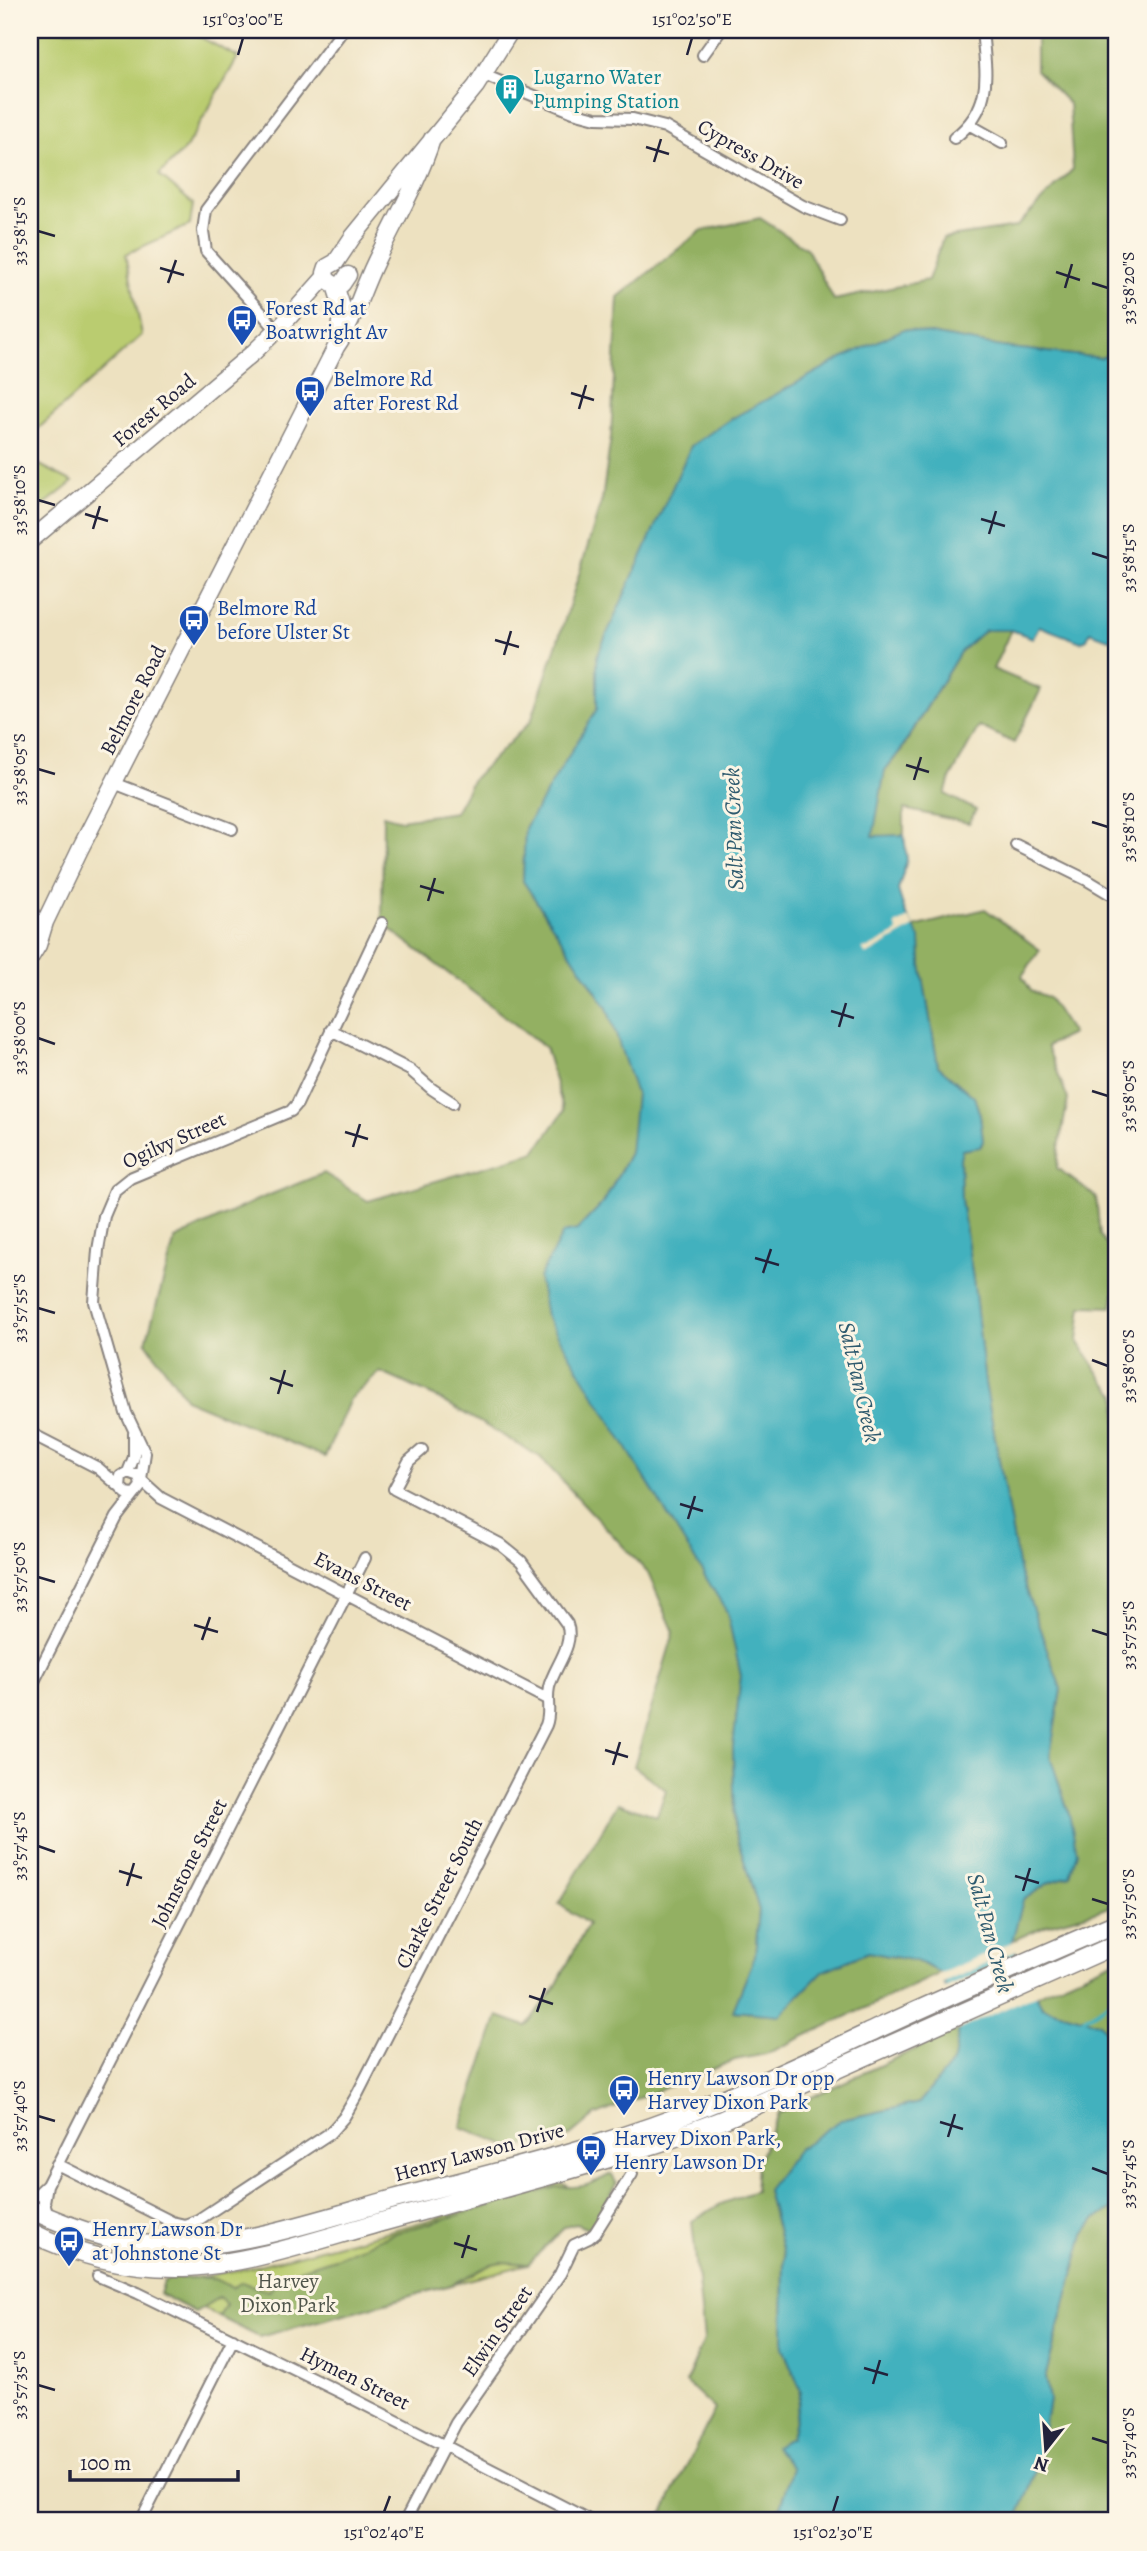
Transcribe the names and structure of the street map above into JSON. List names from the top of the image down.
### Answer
{
  "streets": {
    "main road": ["Henry Lawson Drive"],
    "street": [
      "Cypress Drive",
      "Forest Road",
      "Belmore Road",
      "Ogilvy Street",
      "Evans Street",
      "Johnstone Street",
      "Clarke Street South",
      "Elwin Street",
      "Hymen Street"
    ]
  },
  "crossings": [
    ["Forest Road", "Belmore Road"],
    ["Ogilvy Street", "Evans Street"],
    ["Evans Street", "Johnstone Street"],
    ["Evans Street", "Clarke Street South"],
    ["Johnstone Street", "Clarke Street South"],
    ["Johnstone Street", "Henry Lawson Drive"],
    ["Elwin Street", "Hymen Street"]
  ],
  "water": ["Salt Pan Creek"],
  "parks": ["Harvey Dixon Park"],
  "places": {
    "building": ["Lugarno Water Pumping Station"],
    "bus stop": [
      "Forest Rd at Boatwright Av",
      "Belmore Rd after Forest Rd",
      "Belmore Rd before Ulster St",
      "Henry Lawson Dr opp Harvey Dixon Park",
      "Harvey Dixon Park, Henry Lawson Dr",
      "Henry Lawson Dr at Johnstone St"
    ]
  },
  "scale_bar": "100 m",
  "north": "bottom",
  "coordinates": [
    "151°03'00\"E",
    "151°02'50\"E",
    "33°58'15\"S",
    "33°58'20\"S",
    "33°58'10\"S",
    "33°58'05\"S",
    "33°58'00\"S",
    "33°57'55\"S",
    "33°57'50\"S",
    "33°57'45\"S",
    "33°57'40\"S",
    "33°57'35\"S",
    "151°02'40\"E",
    "151°02'30\"E"
  ]
}
